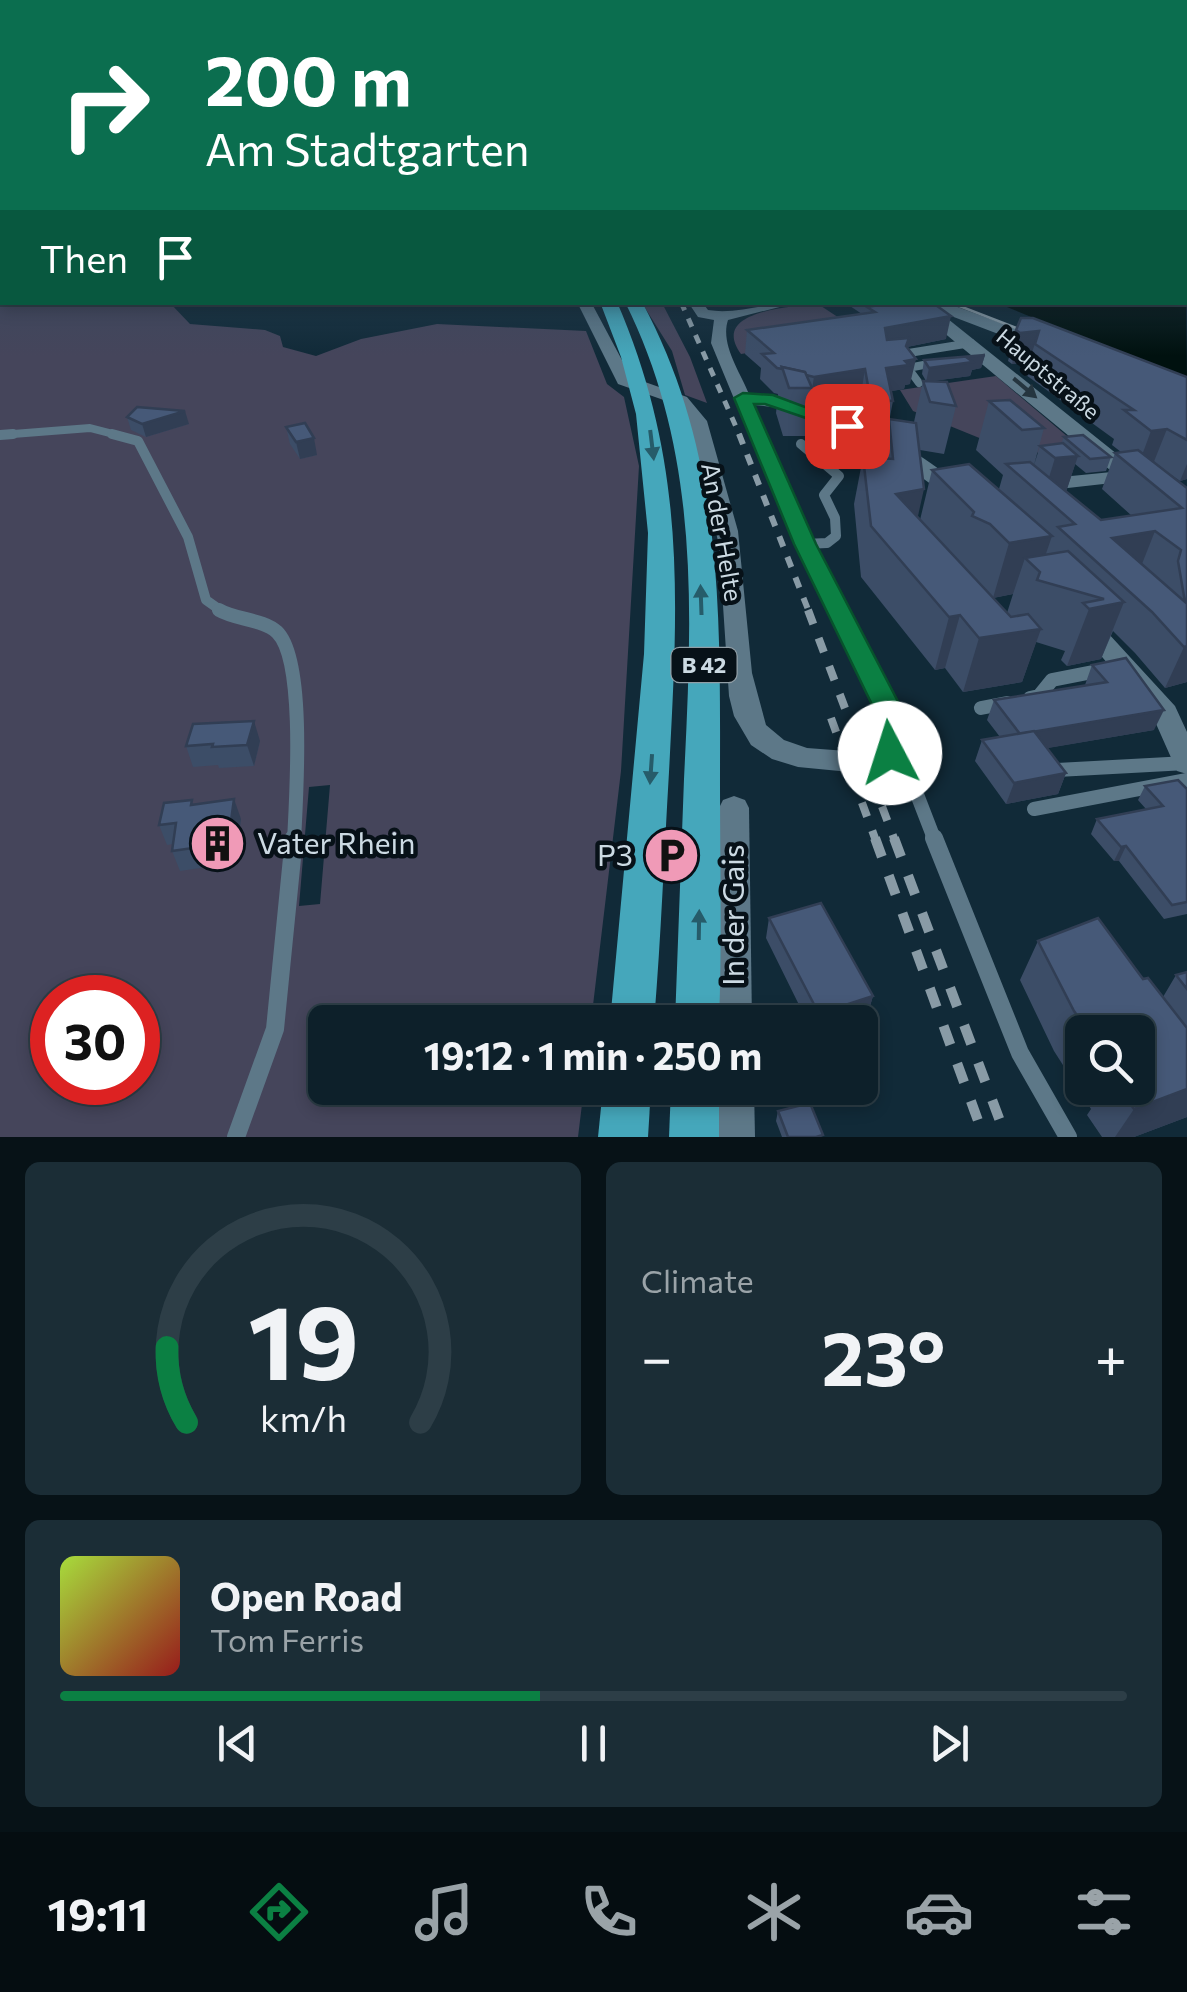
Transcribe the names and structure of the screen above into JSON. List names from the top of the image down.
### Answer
{
  "streets": {
    "highway": ["B 42"],
    "street": ["Hauptstraße", "An der Helte", "In der Gais"]
  },
  "places": {
    "building": ["Vater Rhein"],
    "parking": ["P3"]
  },
  "page": {
    "turn": ["200 m", "Am Stadtgarten"],
    "then": "Then",
    "limit": "30",
    "trip": "19:12 · 1 min · 250 m",
    "tile": "Climate",
    "heat": ["−", "23°", "+"],
    "song": ["Open Road", "Tom Ferris"],
    "tabs": "19:11",
    "gauge": ["19", "km/h"]
  }
}
